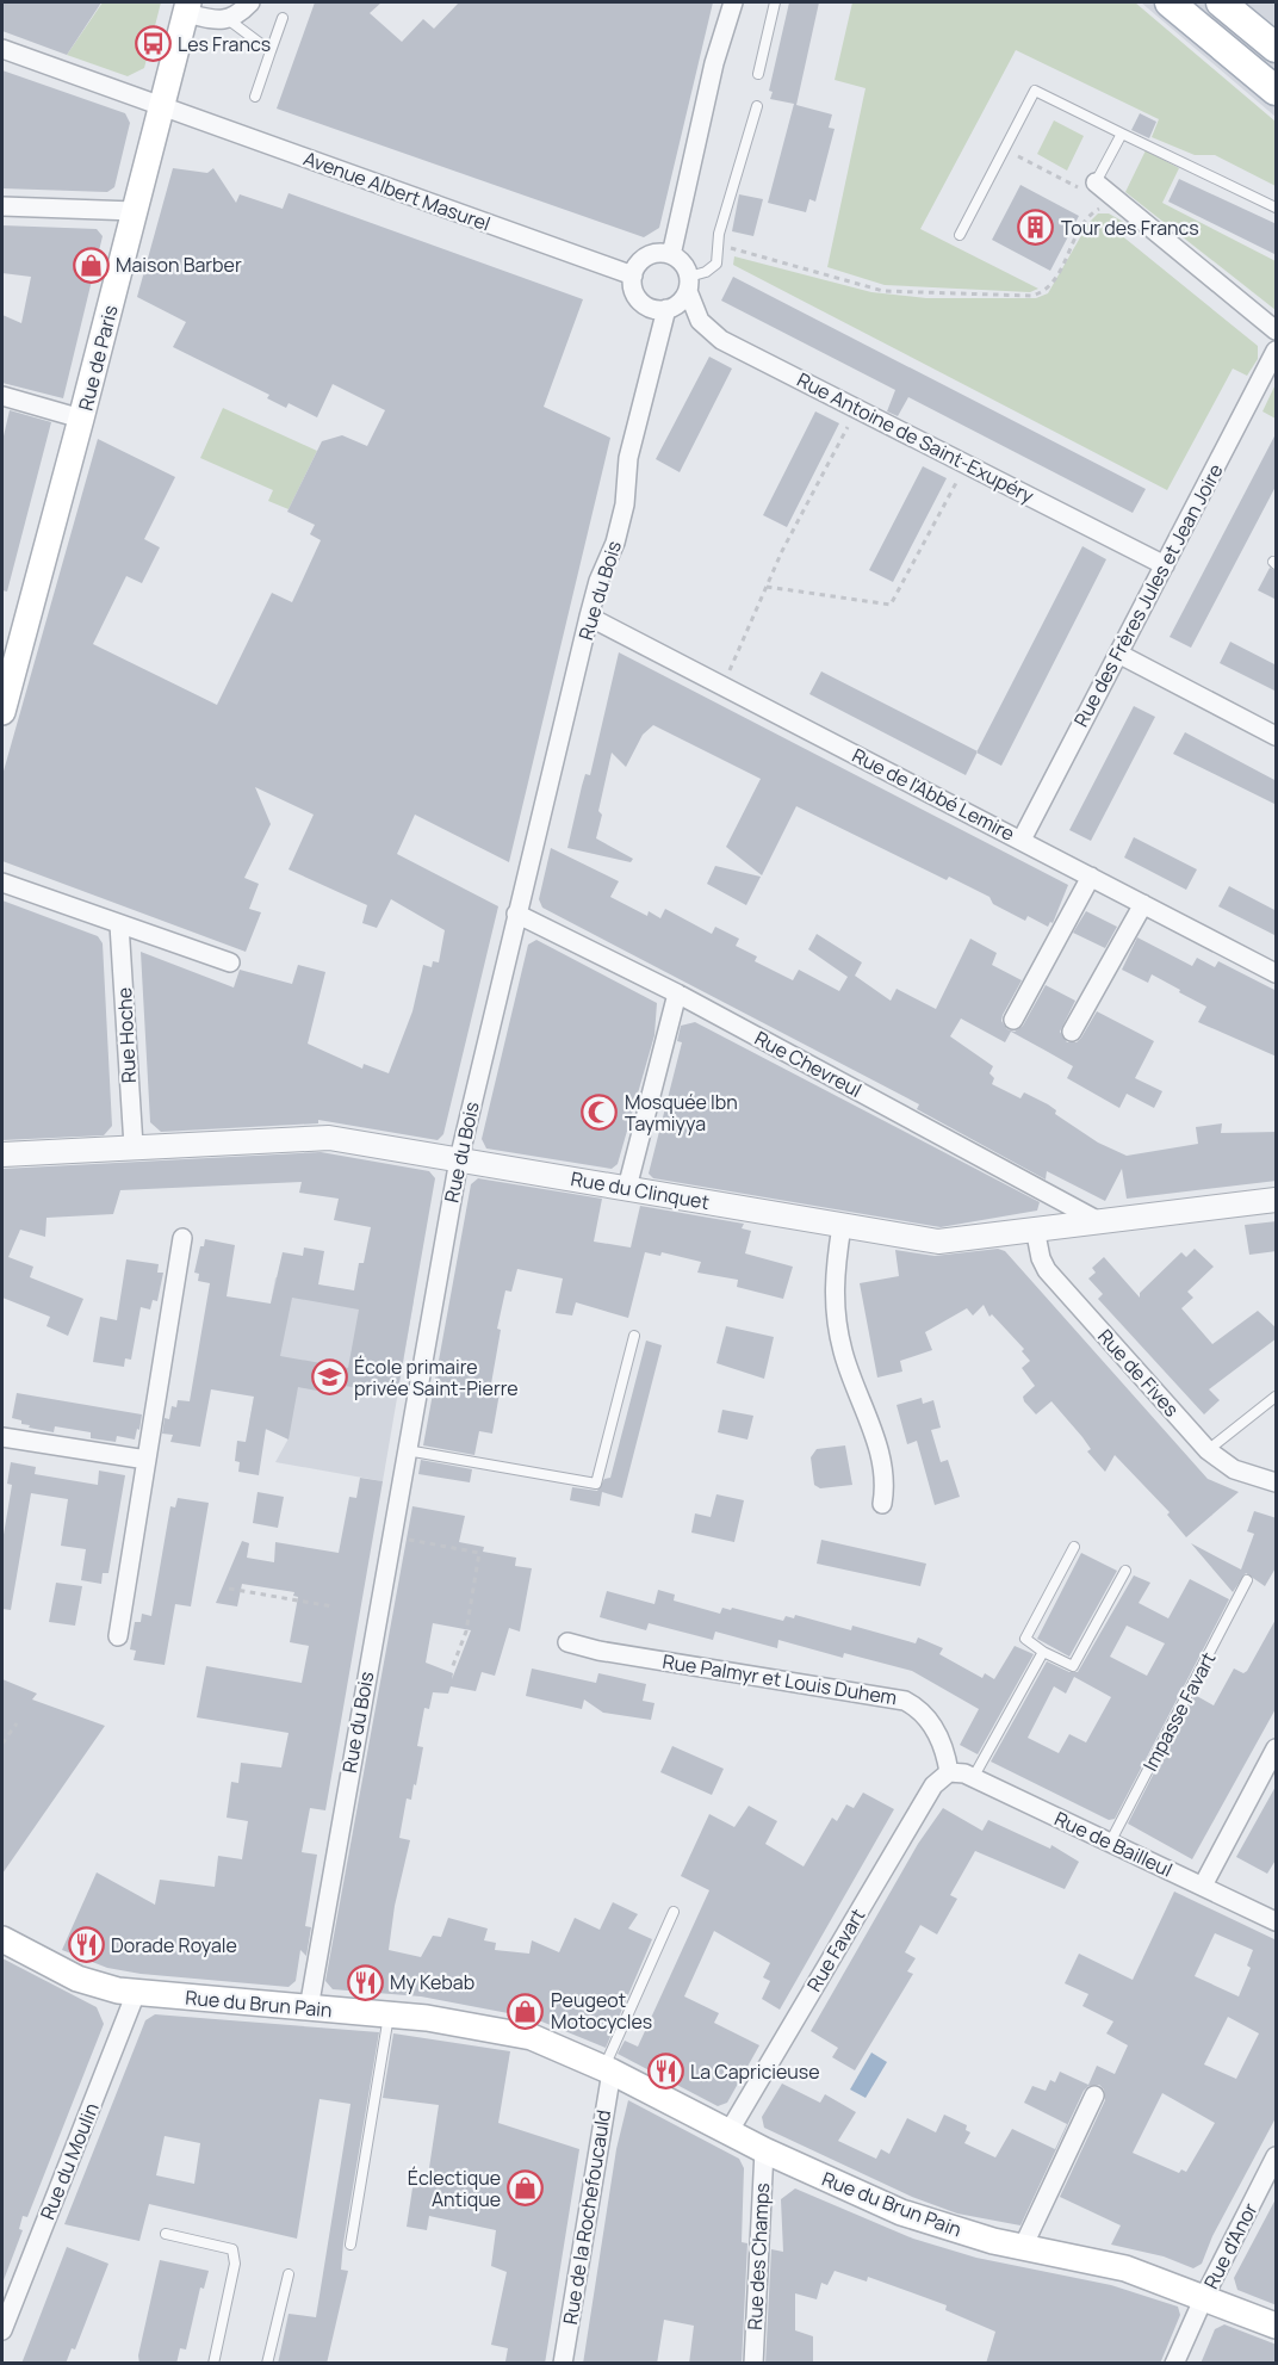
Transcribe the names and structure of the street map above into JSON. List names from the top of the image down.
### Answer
{
  "streets": {
    "main road": ["Rue de Paris", "Rue du Brun Pain"],
    "street": [
      "Avenue Albert Masurel",
      "Rue Antoine de Saint-Exupéry",
      "Rue du Bois",
      "Rue des Frères Jules et Jean Joire",
      "Rue de l'Abbé Lemire",
      "Rue Hoche",
      "Rue Chevreul",
      "Rue du Clinquet",
      "Rue de Fives",
      "Rue Palmyr et Louis Duhem",
      "Rue de Bailleul",
      "Rue Favart",
      "Rue du Moulin",
      "Rue de la Rochefoucauld",
      "Rue d'Anor",
      "Rue des Champs"
    ],
    "lane": ["Impasse Favart"]
  },
  "crossings": [
    ["Avenue Albert Masurel", "Rue de Paris"],
    ["Avenue Albert Masurel", "Rue Antoine de Saint-Exupéry"],
    ["Avenue Albert Masurel", "Rue du Bois"],
    ["Rue Antoine de Saint-Exupéry", "Rue du Bois"],
    ["Rue Antoine de Saint-Exupéry", "Rue des Frères Jules et Jean Joire"],
    ["Rue du Bois", "Rue de l'Abbé Lemire"],
    ["Rue du Bois", "Rue Chevreul"],
    ["Rue du Bois", "Rue du Clinquet"],
    ["Rue du Bois", "Rue du Brun Pain"],
    ["Rue des Frères Jules et Jean Joire", "Rue de l'Abbé Lemire"],
    ["Rue Hoche", "Rue du Clinquet"],
    ["Rue Chevreul", "Rue du Clinquet"],
    ["Rue du Clinquet", "Rue de Fives"],
    ["Rue Palmyr et Louis Duhem", "Rue de Bailleul"],
    ["Rue Palmyr et Louis Duhem", "Rue Favart"],
    ["Impasse Favart", "Rue de Bailleul"],
    ["Rue de Bailleul", "Rue Favart"],
    ["Rue Favart", "Rue du Brun Pain"],
    ["Rue du Brun Pain", "Rue du Moulin"],
    ["Rue du Brun Pain", "Rue de la Rochefoucauld"],
    ["Rue du Brun Pain", "Rue d'Anor"],
    ["Rue du Brun Pain", "Rue des Champs"]
  ],
  "places": {
    "bus stop": ["Les Francs"],
    "building": ["Tour des Francs"],
    "shop": ["Maison Barber", "Peugeot Motocycles", "Éclectique Antique"],
    "mosque": ["Mosquée Ibn Taymiyya"],
    "school or university": ["École primaire privée Saint-Pierre"],
    "restaurant": ["Dorade Royale", "My Kebab", "La Capricieuse"]
  }
}
